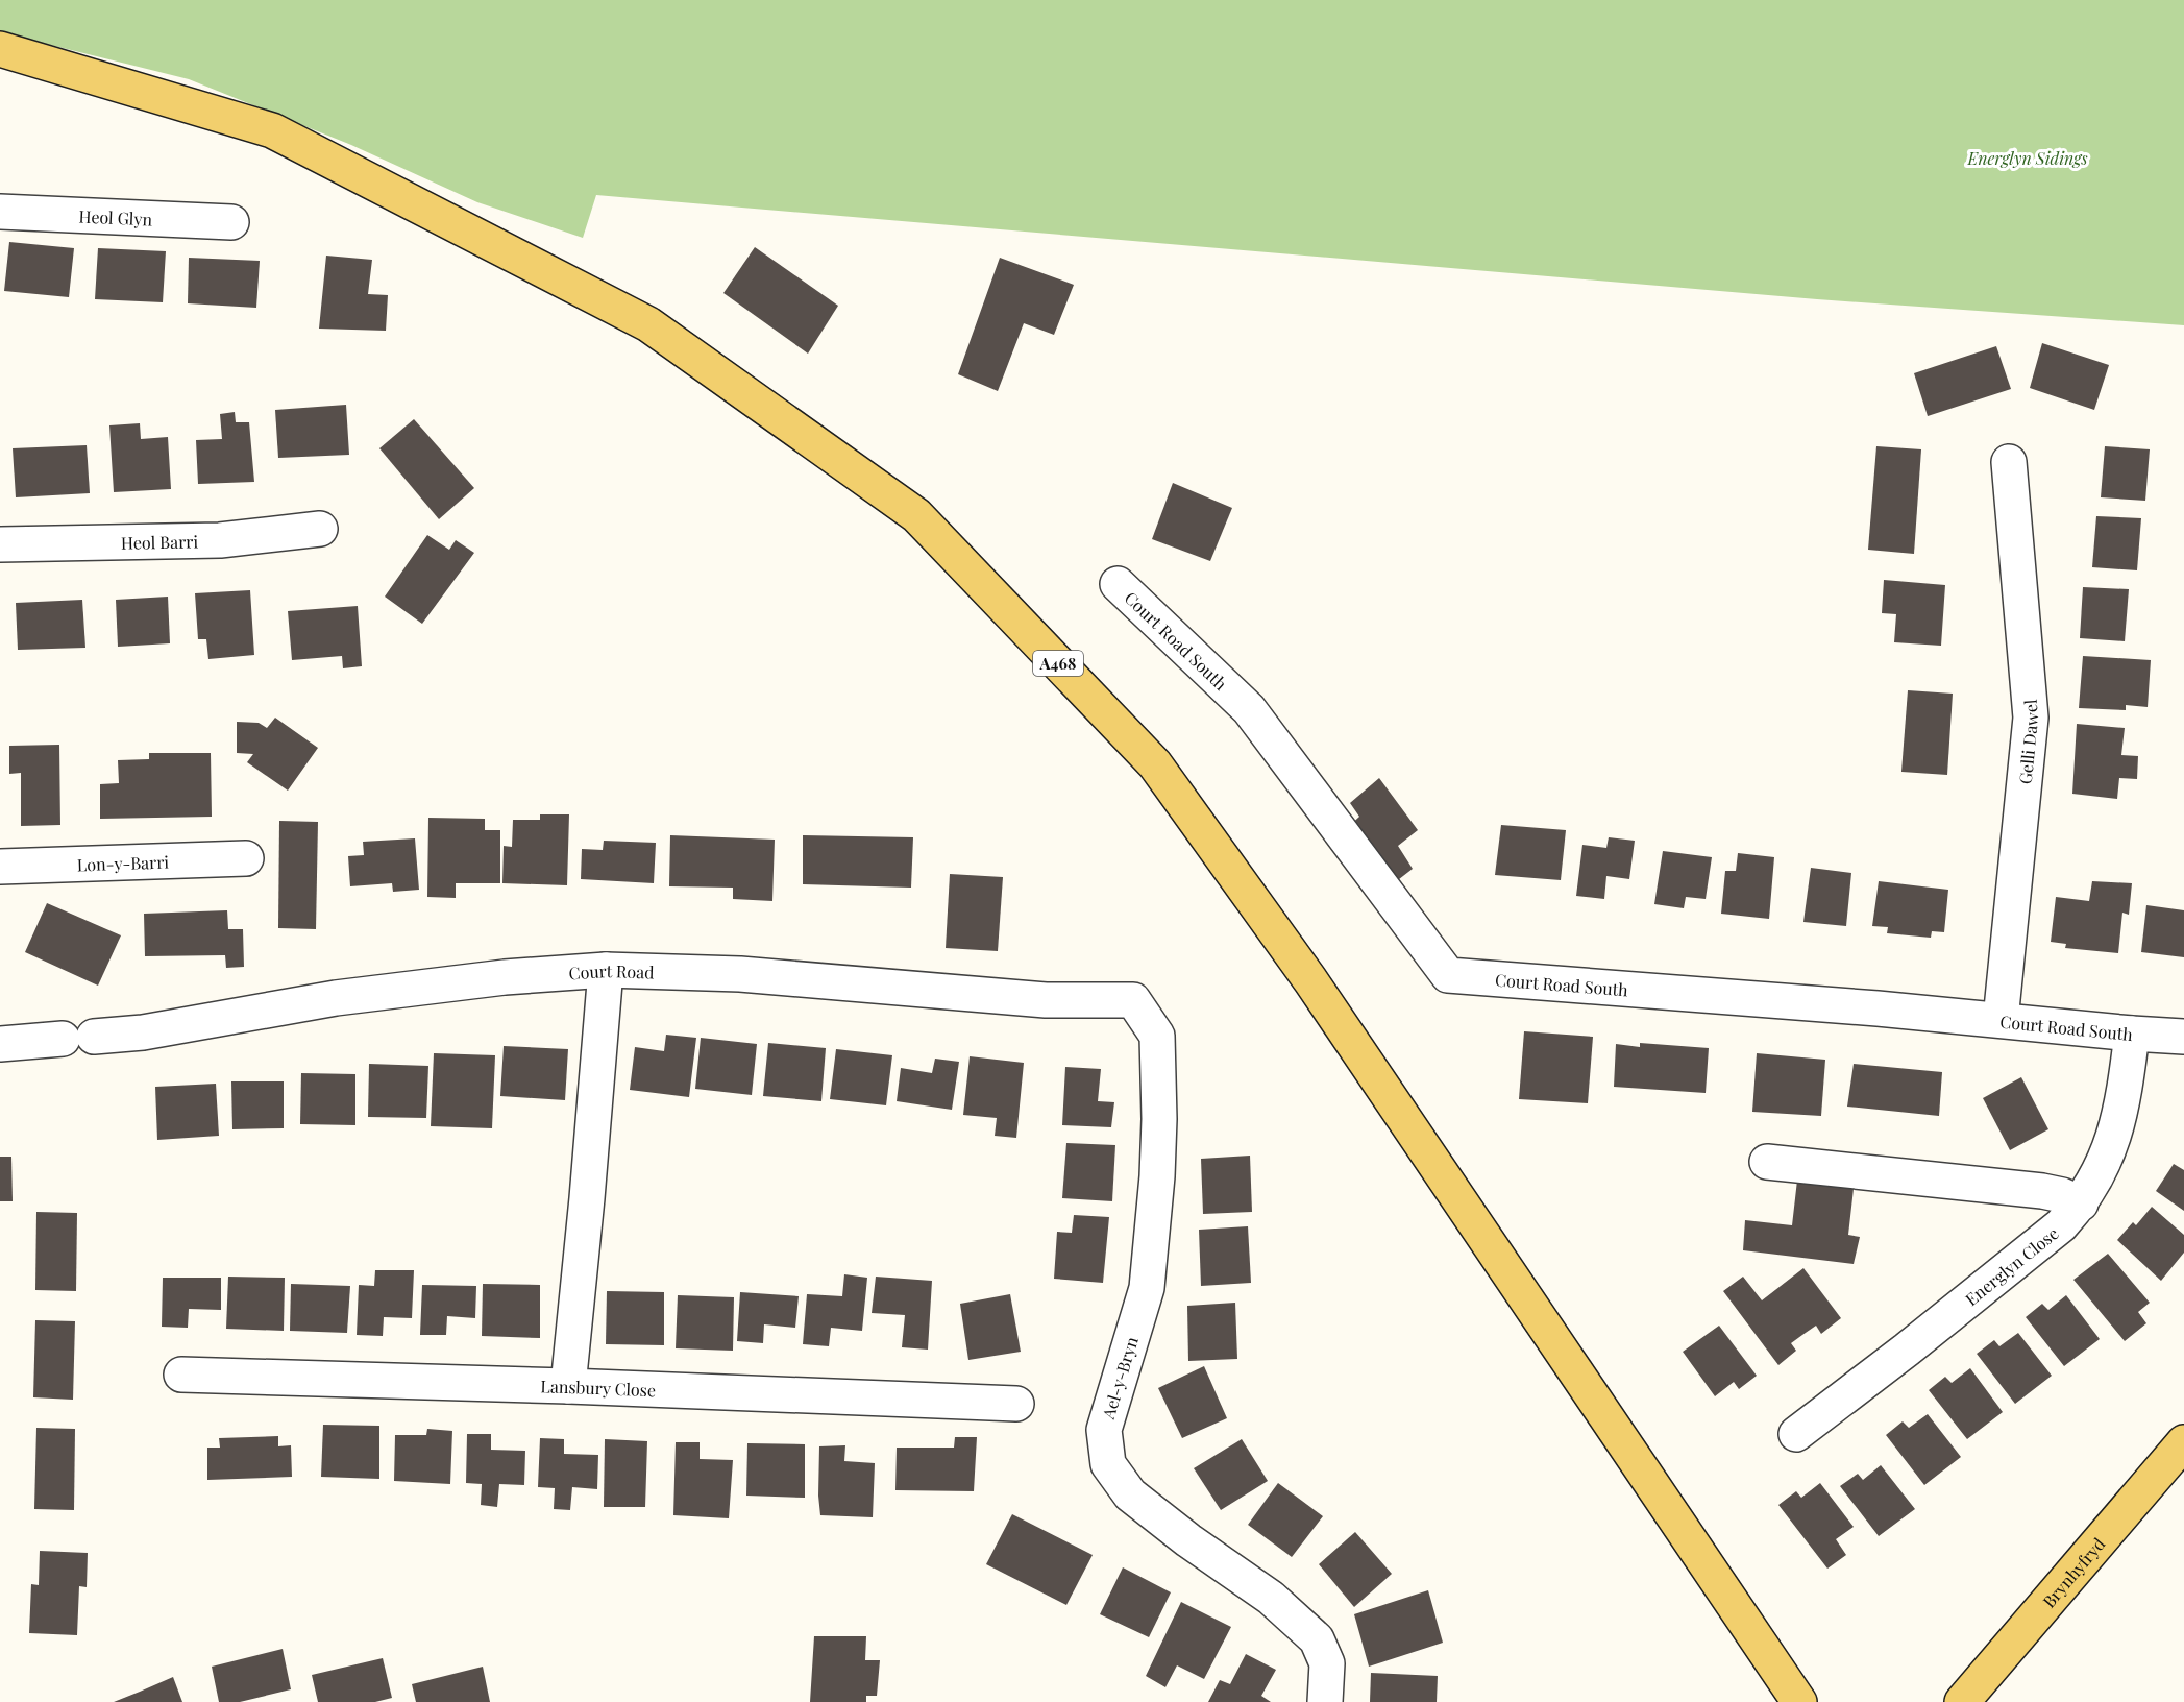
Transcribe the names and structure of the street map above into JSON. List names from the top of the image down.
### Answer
{
  "streets": {
    "main road": ["A468", "Brynhyfryd"],
    "street": [
      "Heol Glyn",
      "Heol Barri",
      "Court Road South",
      "Gelli Dawel",
      "Lon-y-Barri",
      "Court Road",
      "Energlyn Close",
      "Ael-y-Bryn",
      "Lansbury Close"
    ]
  },
  "crossings": [
    ["Court Road South", "Gelli Dawel"],
    ["Court Road South", "Energlyn Close"],
    ["Court Road", "Ael-y-Bryn"]
  ],
  "parks": ["Energlyn Sidings"]
}
